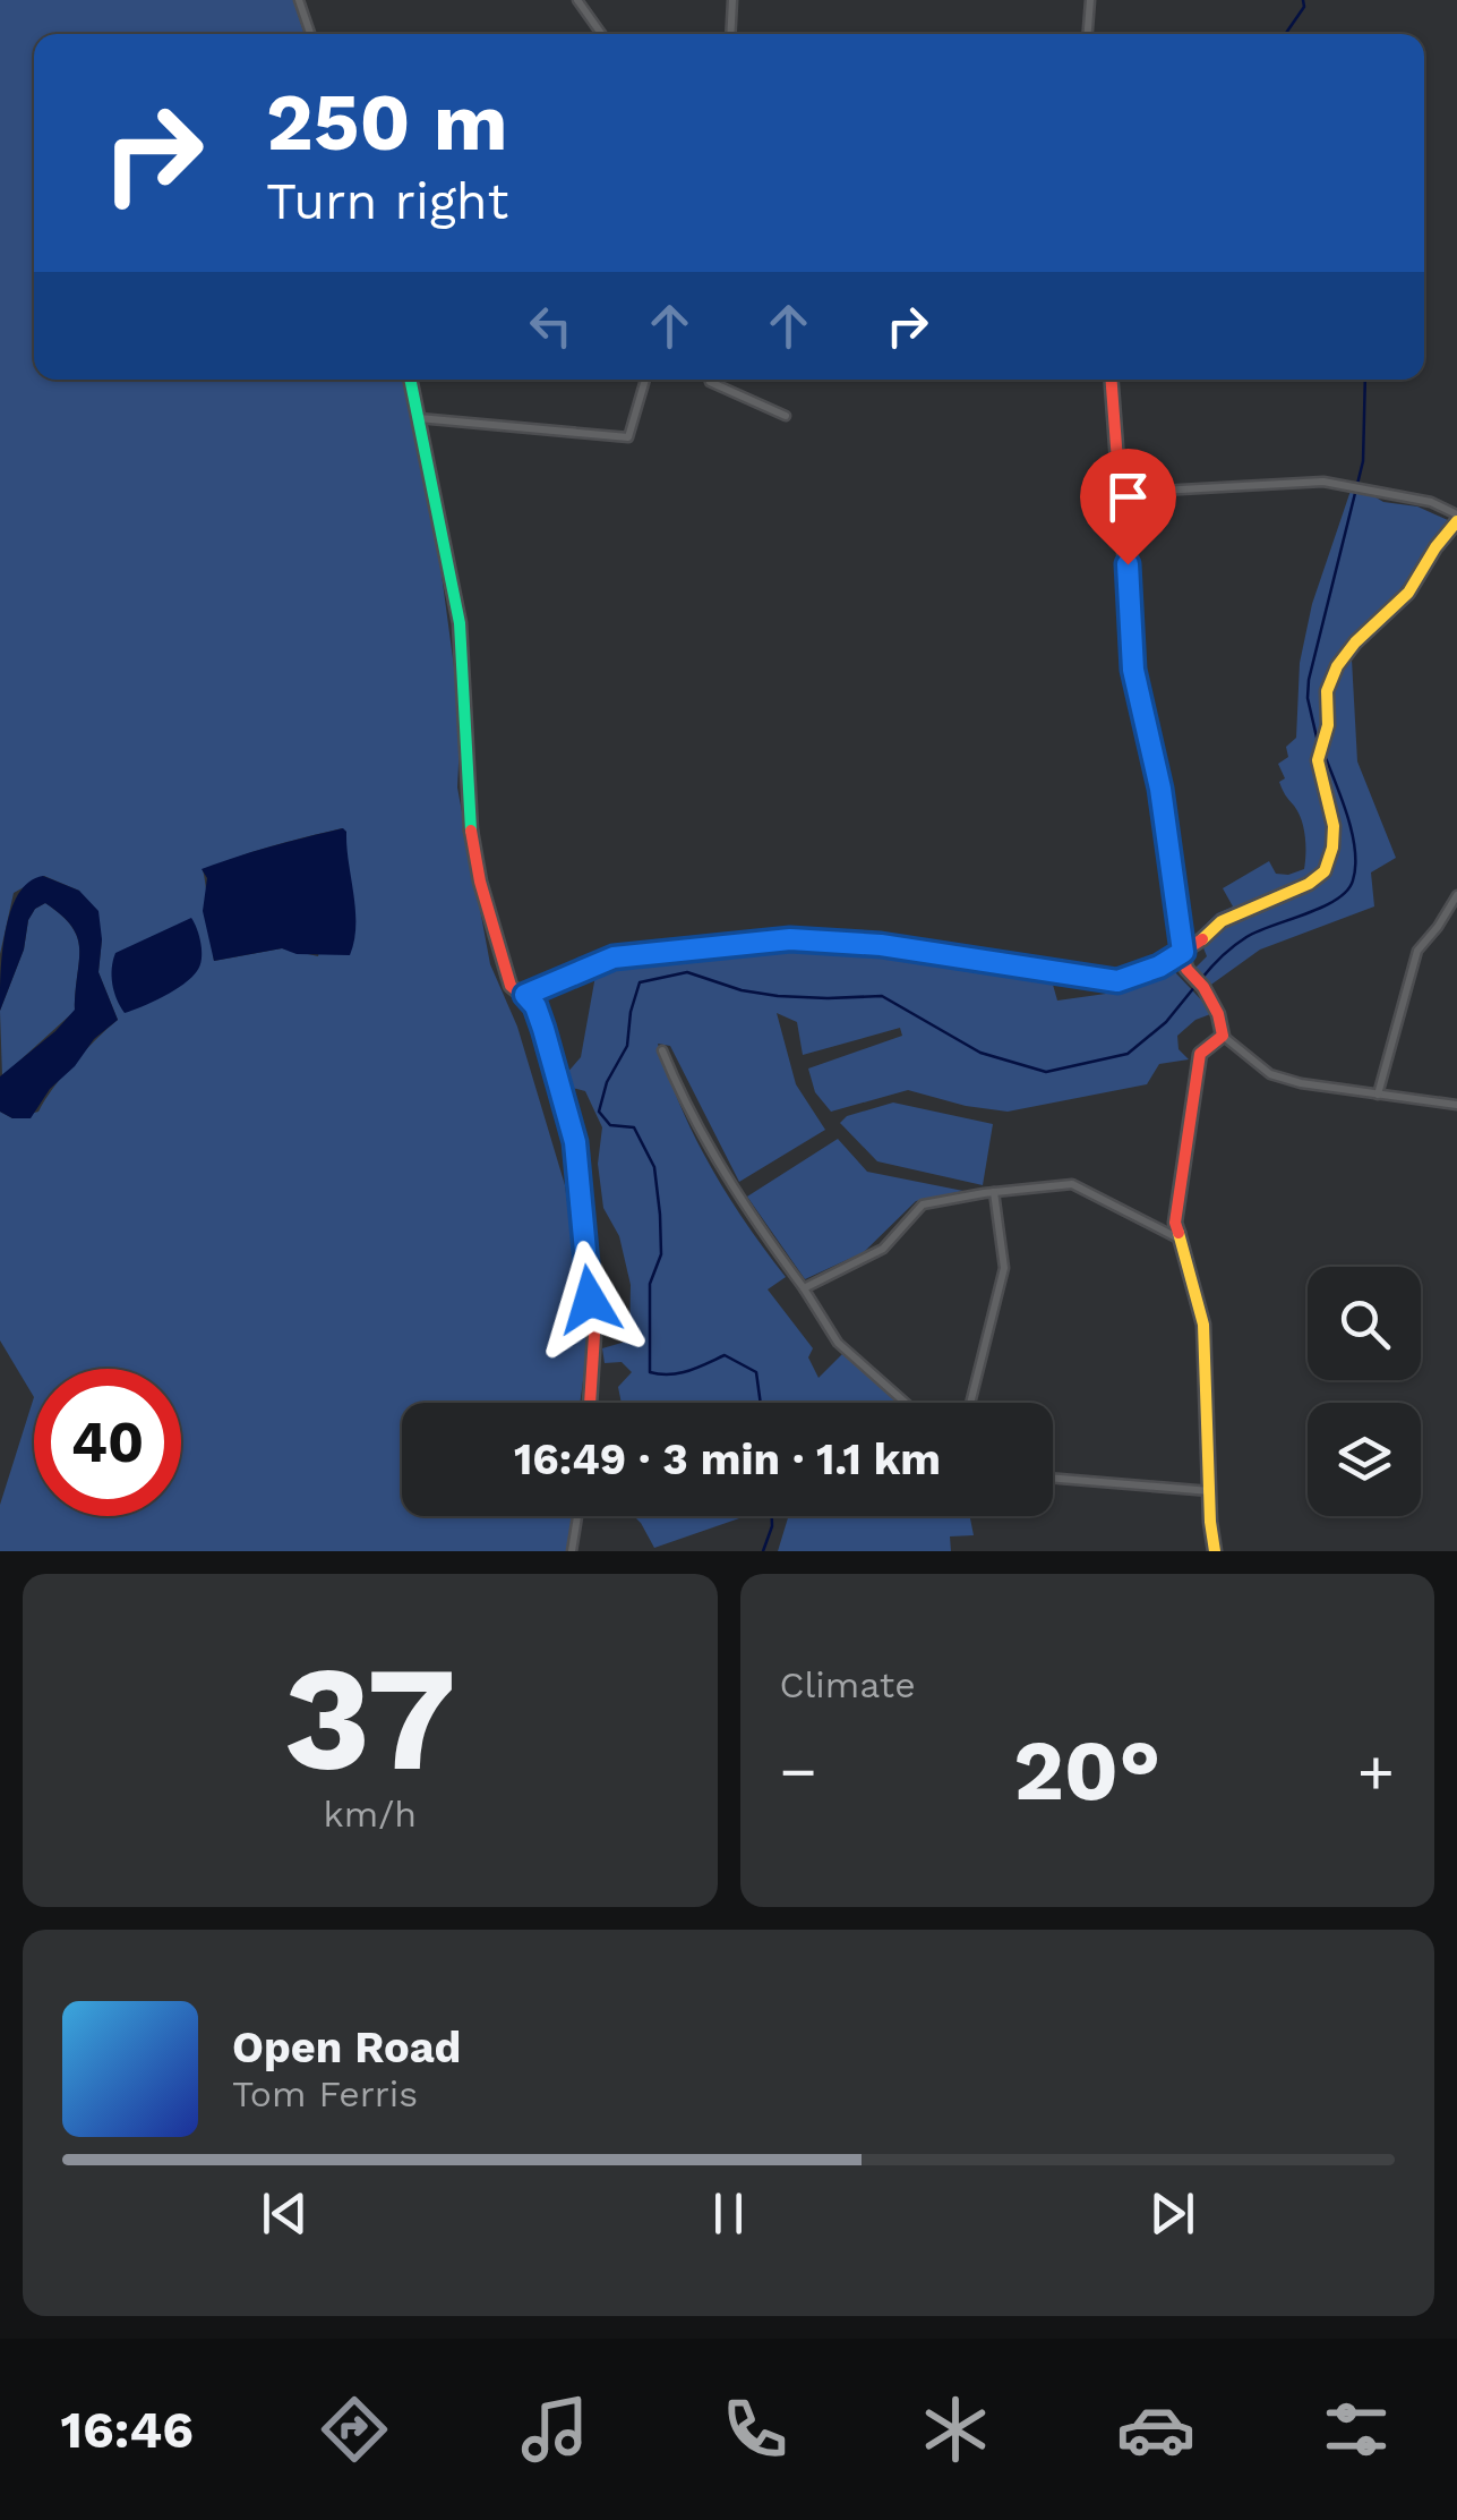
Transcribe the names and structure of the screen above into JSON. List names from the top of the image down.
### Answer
{
  "page": {
    "turn": ["250 m", "Turn right"],
    "limit": "40",
    "trip": "16:49 · 3 min · 1.1 km",
    "tile": [
      ["37", "km/h"],
      "Climate"
    ],
    "heat": ["−", "20°", "+"],
    "song": ["Open Road", "Tom Ferris"],
    "tabs": "16:46"
  }
}
